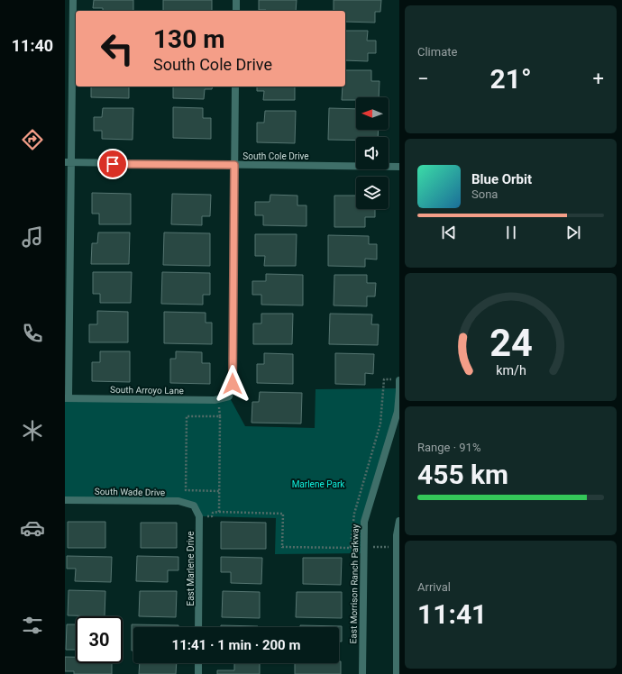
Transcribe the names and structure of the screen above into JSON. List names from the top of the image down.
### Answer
{
  "streets": {
    "street": [
      "South Cole Drive",
      "South Arroyo Lane",
      "South Wade Drive",
      "East Marlene Drive",
      "East Morrison Ranch Parkway"
    ]
  },
  "crossings": [
    ["South Cole Drive", "South Arroyo Lane"],
    ["South Wade Drive", "East Marlene Drive"]
  ],
  "parks": ["Marlene Park"],
  "north": "left",
  "page": {
    "tabs": "11:40",
    "tile": [
      "Climate",
      ["Range · 91%", "455 km"],
      ["Arrival", "11:41"]
    ],
    "turn": ["130 m", "South Cole Drive"],
    "heat": ["−", "21°", "+"],
    "song": ["Blue Orbit", "Sona"],
    "limit": "30",
    "trip": "11:41 · 1 min · 200 m",
    "gauge": ["24", "km/h"]
  }
}
